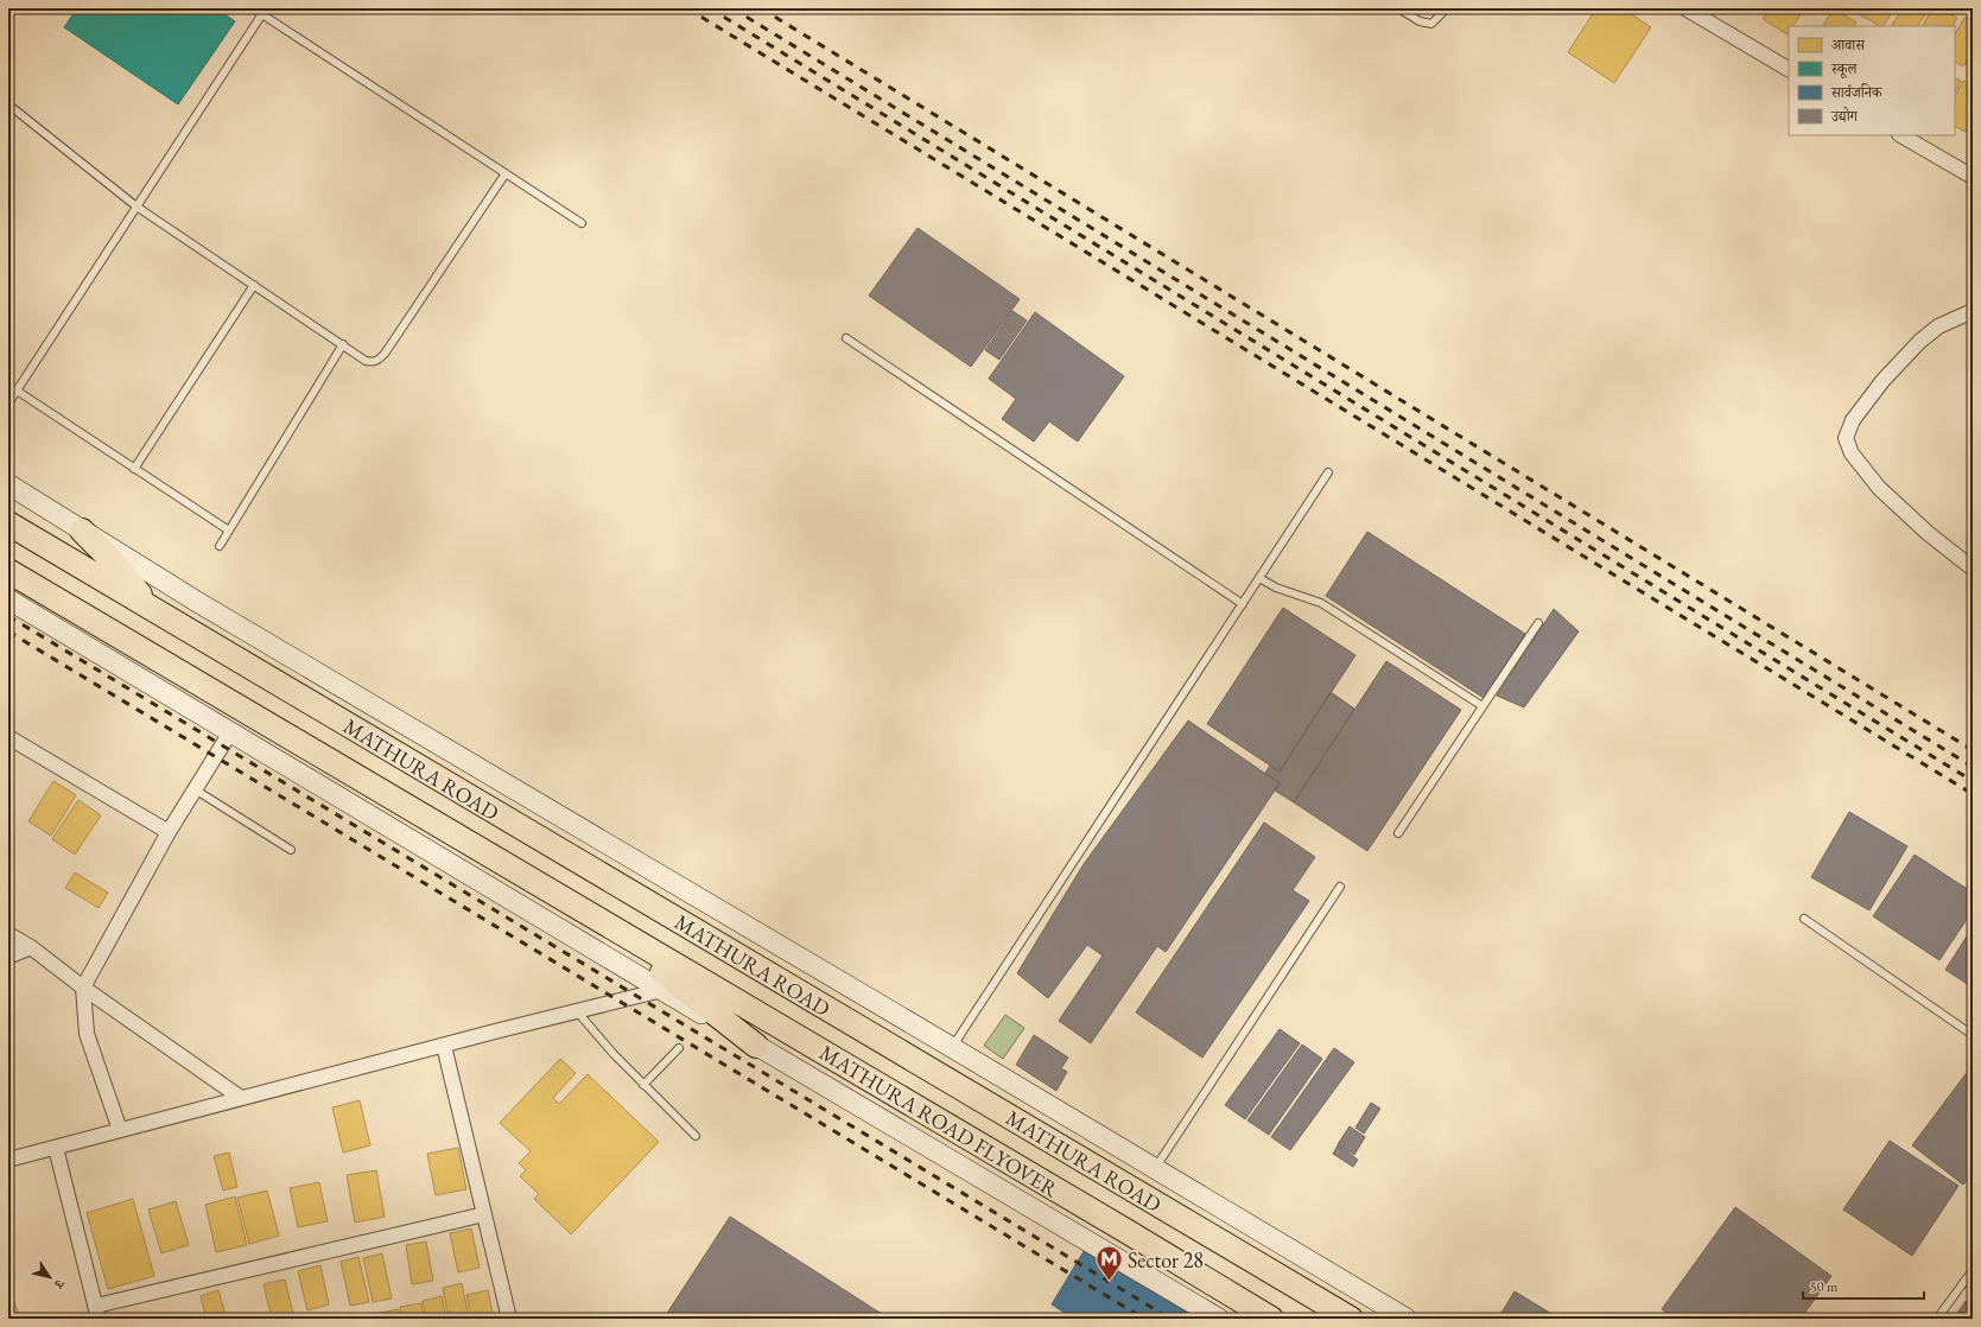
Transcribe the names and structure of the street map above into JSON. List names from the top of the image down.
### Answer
{
  "streets": {
    "highway": ["MATHURA ROAD", "MATHURA ROAD FLYOVER"]
  },
  "crossings": [
    ["MATHURA ROAD", "MATHURA ROAD FLYOVER"]
  ],
  "places": {
    "metro station": ["Sector 28"]
  },
  "legend": [
    "आवास",
    "स्कूल",
    "सार्वजनिक",
    "उद्योग"
  ],
  "scale_bar": "50 m",
  "north": "bottom right"
}
